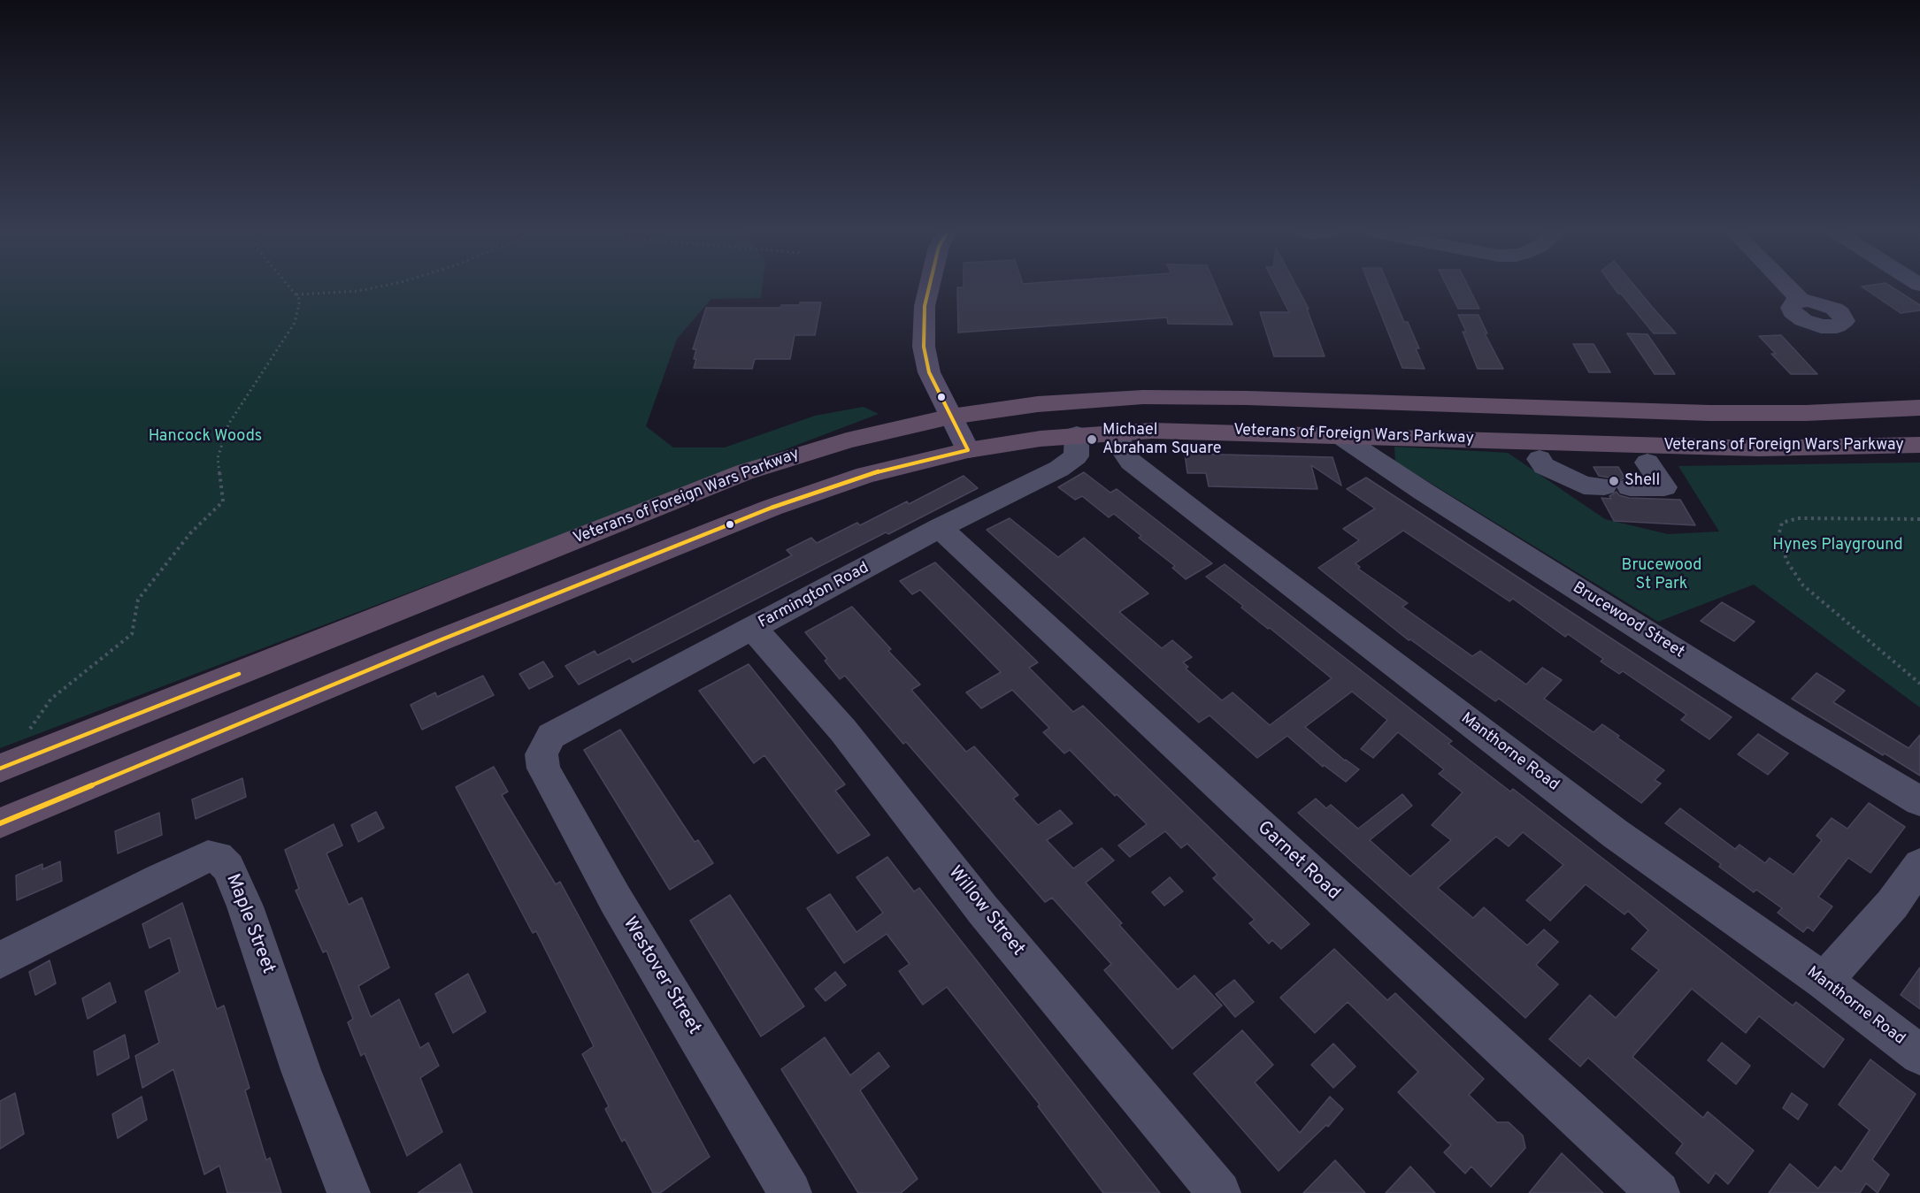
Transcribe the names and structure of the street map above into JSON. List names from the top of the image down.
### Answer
{
  "streets": {
    "highway": ["Veterans of Foreign Wars Parkway"],
    "street": [
      "Farmington Road",
      "Brucewood Street",
      "Manthorne Road",
      "Garnet Road",
      "Willow Street",
      "Maple Street",
      "Westover Street"
    ]
  },
  "crossings": [
    ["Veterans of Foreign Wars Parkway", "Farmington Road"],
    ["Veterans of Foreign Wars Parkway", "Brucewood Street"],
    ["Veterans of Foreign Wars Parkway", "Manthorne Road"],
    ["Farmington Road", "Garnet Road"],
    ["Farmington Road", "Willow Street"],
    ["Farmington Road", "Westover Street"]
  ],
  "parks": ["Hancock Woods", "Hynes Playground", "Brucewood St Park"],
  "places": ["Michael Abraham Square", "Shell"]
}
